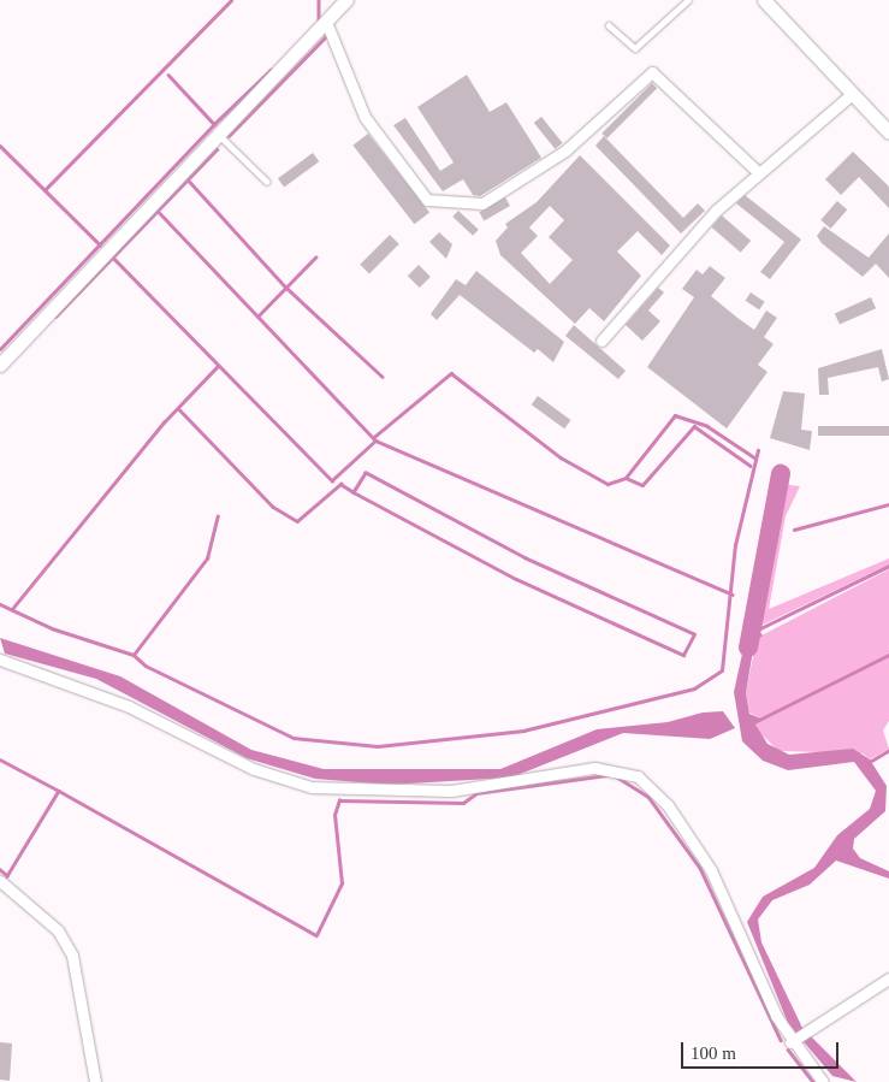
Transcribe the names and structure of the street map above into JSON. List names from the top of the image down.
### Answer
{
  "scale_bar": "100 m"
}
